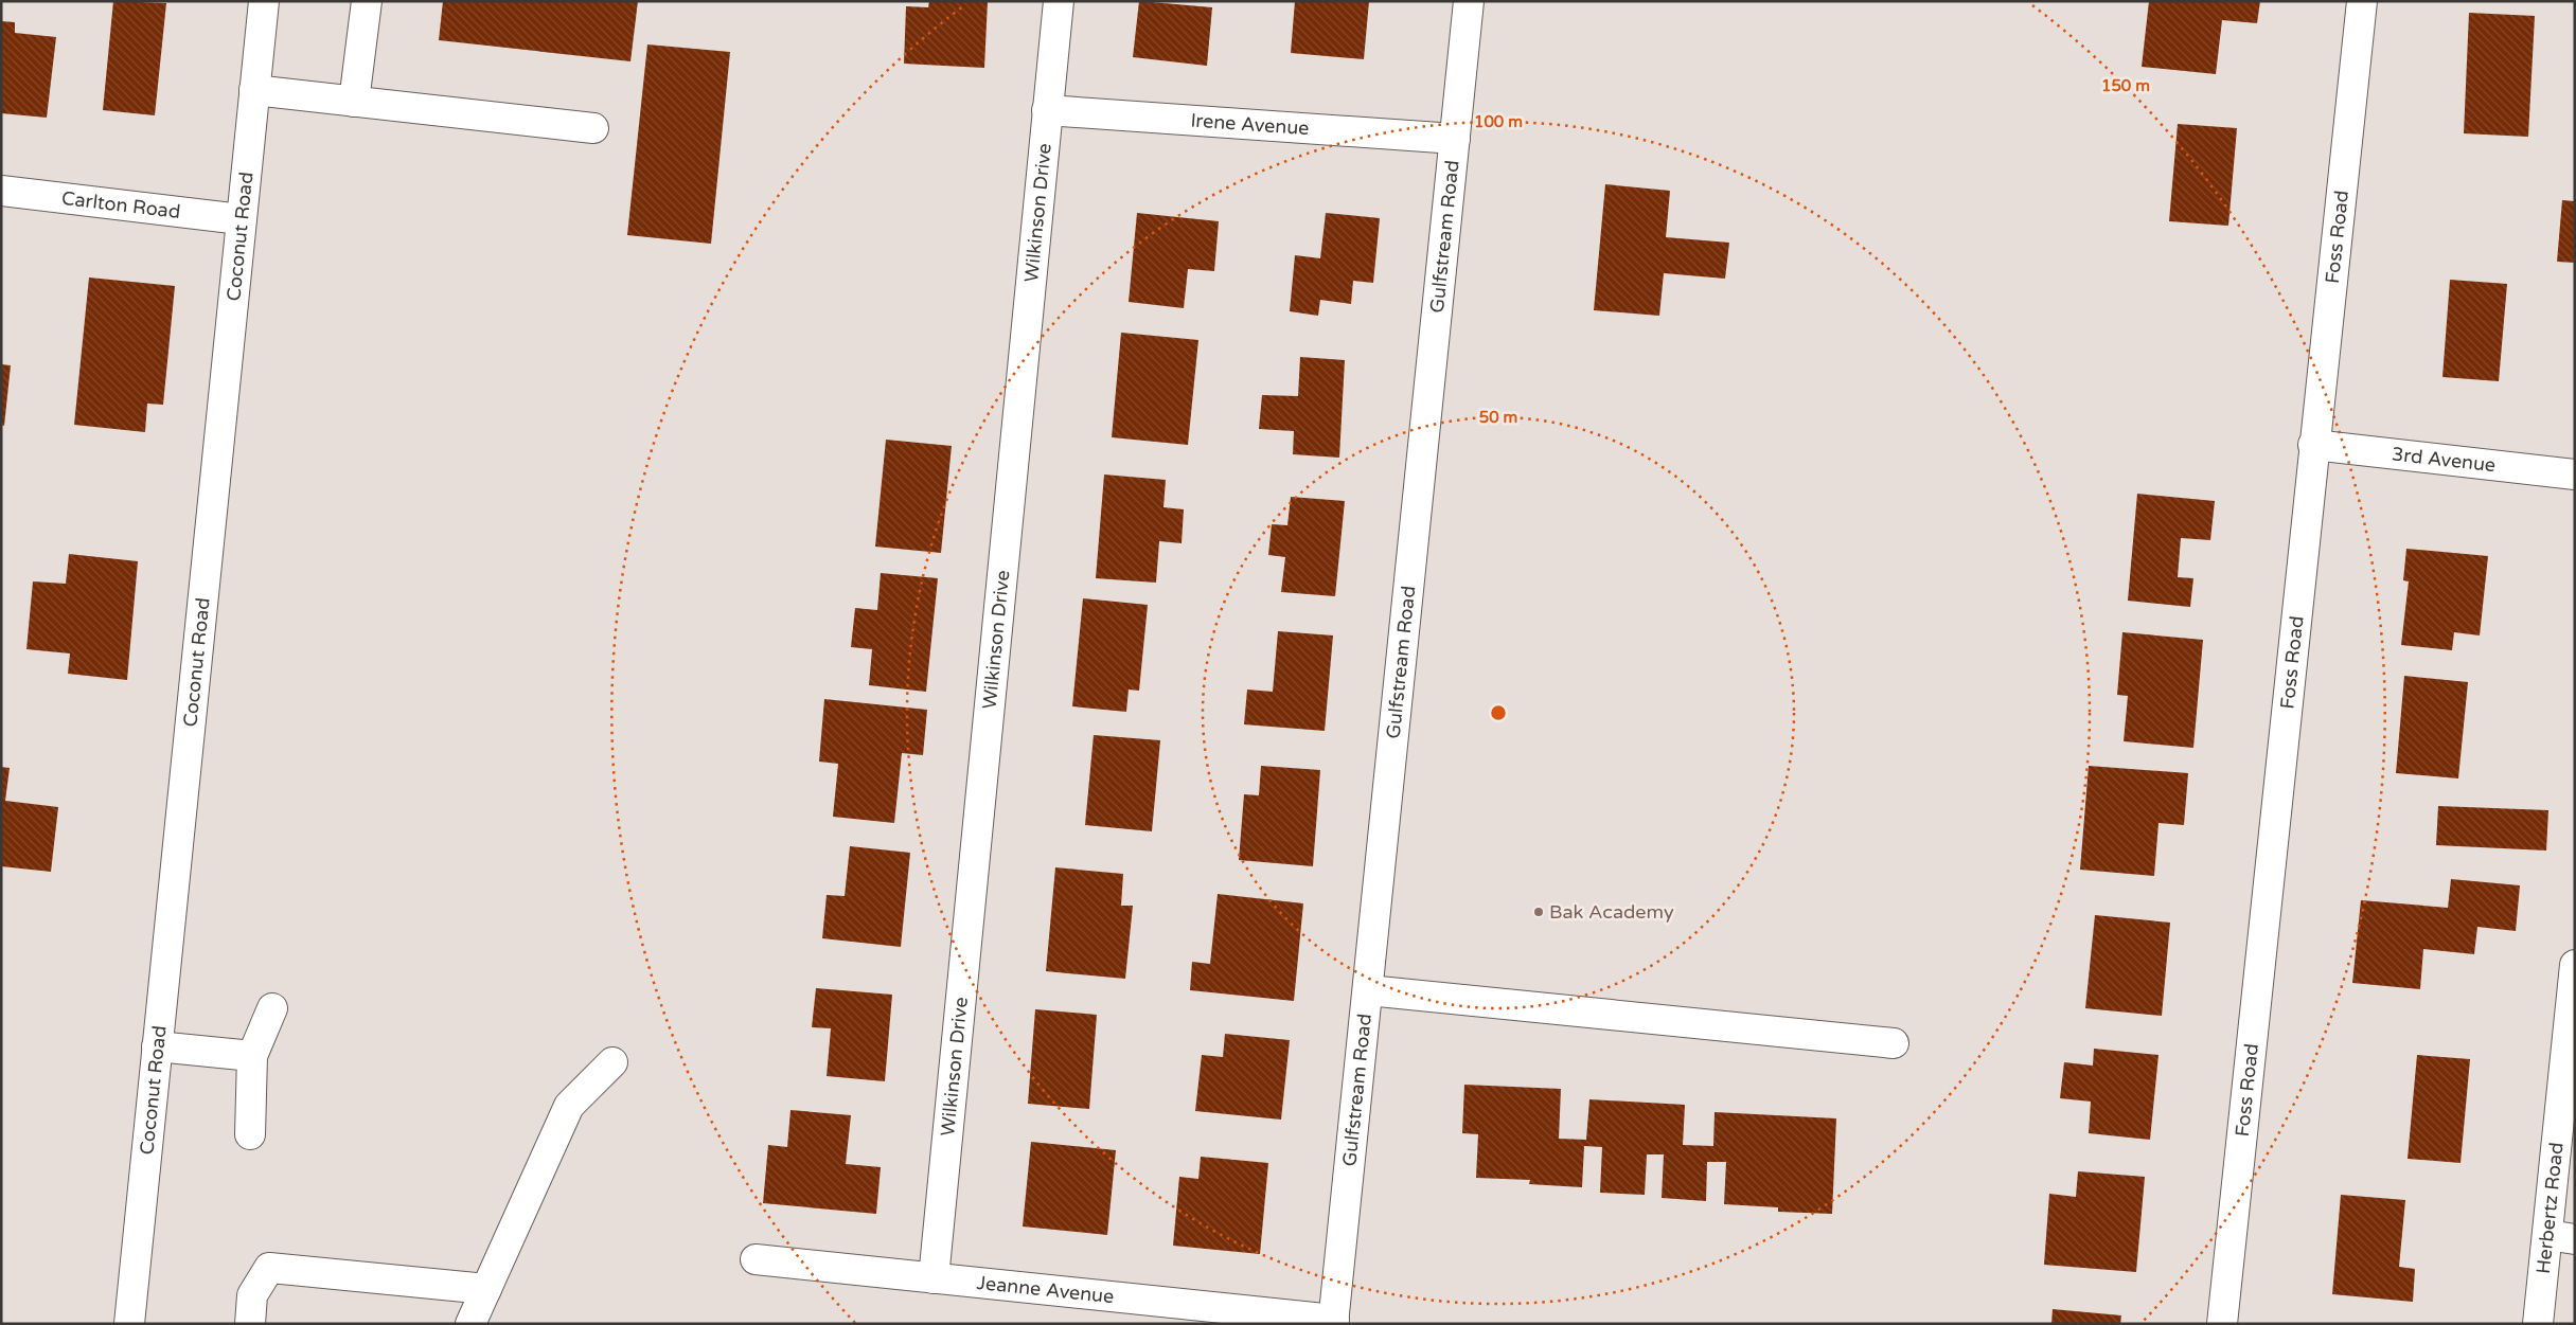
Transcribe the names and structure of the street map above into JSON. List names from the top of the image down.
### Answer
{
  "streets": {
    "street": [
      "Irene Avenue",
      "Carlton Road",
      "Wilkinson Drive",
      "Coconut Road",
      "Gulfstream Road",
      "Foss Road",
      "3rd Avenue",
      "Herbertz Road",
      "Jeanne Avenue"
    ]
  },
  "crossings": [
    ["Irene Avenue", "Wilkinson Drive"],
    ["Irene Avenue", "Gulfstream Road"],
    ["Carlton Road", "Coconut Road"],
    ["Wilkinson Drive", "Jeanne Avenue"],
    ["Gulfstream Road", "Jeanne Avenue"],
    ["Foss Road", "3rd Avenue"]
  ],
  "places": ["Bak Academy"],
  "rings": ["150 m", "100 m", "50 m"]
}
